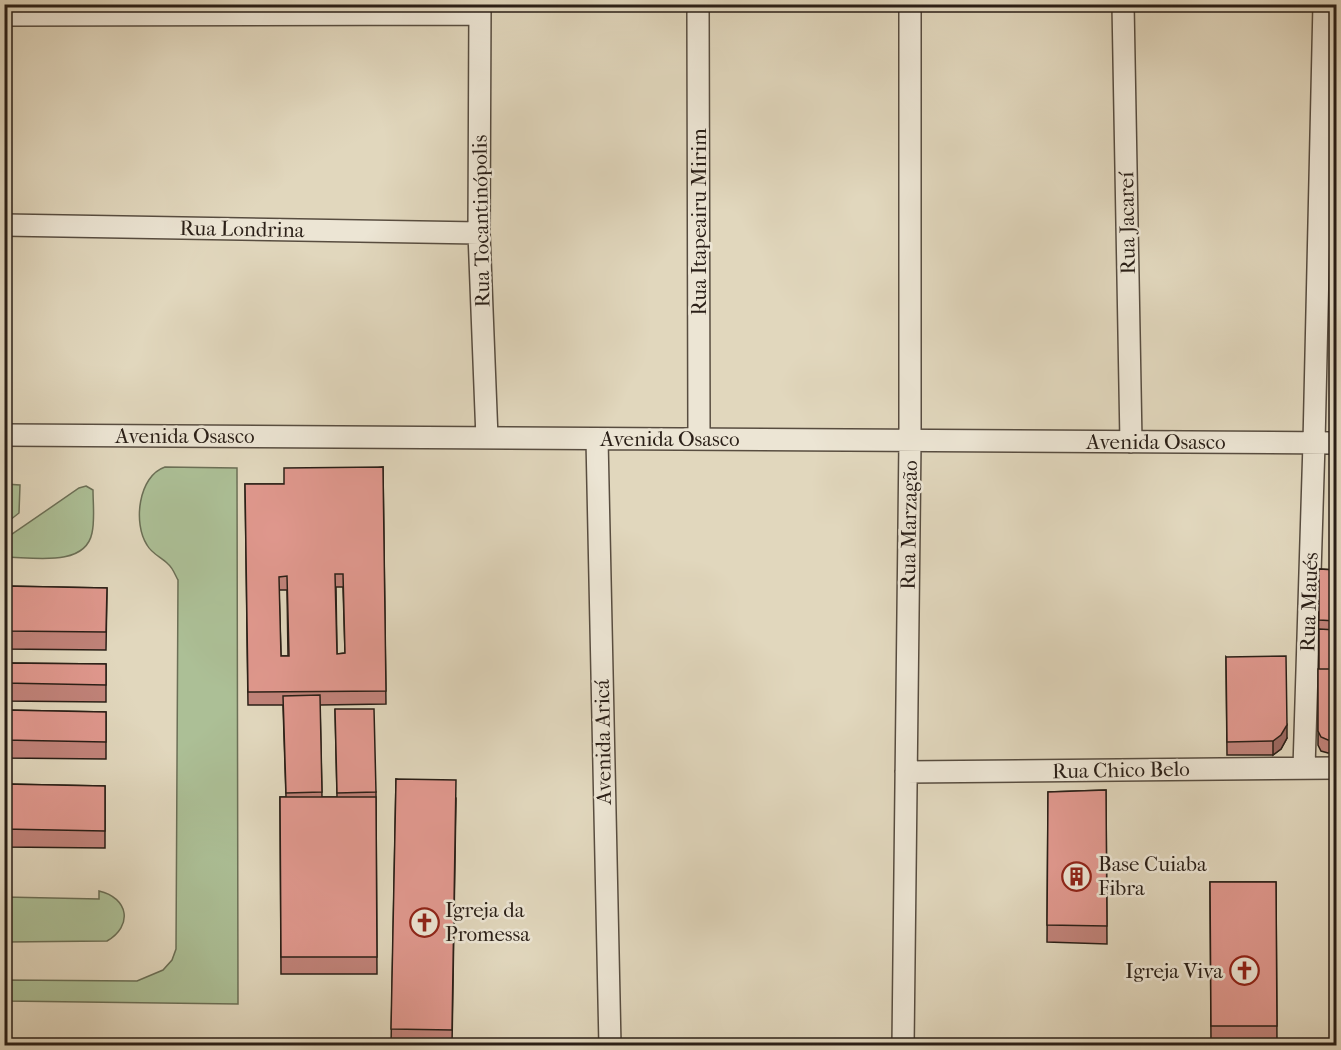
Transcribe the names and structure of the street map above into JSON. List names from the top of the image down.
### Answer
{
  "streets": {
    "street": [
      "Rua Tocantinópolis",
      "Rua Itapeairu Mirim",
      "Rua Jacareí",
      "Rua Londrina",
      "Avenida Osasco",
      "Rua Marzagão",
      "Rua Maués",
      "Avenida Aricá",
      "Rua Chico Belo"
    ]
  },
  "crossings": [
    ["Rua Tocantinópolis", "Rua Londrina"],
    ["Rua Tocantinópolis", "Avenida Osasco"],
    ["Rua Itapeairu Mirim", "Avenida Osasco"],
    ["Rua Jacareí", "Avenida Osasco"],
    ["Avenida Osasco", "Rua Marzagão"],
    ["Avenida Osasco", "Rua Maués"],
    ["Avenida Osasco", "Avenida Aricá"],
    ["Rua Marzagão", "Rua Chico Belo"],
    ["Rua Maués", "Rua Chico Belo"]
  ],
  "places": {
    "building": ["Base Cuiaba Fibra"],
    "church": ["Igreja da Promessa", "Igreja Viva"]
  }
}
